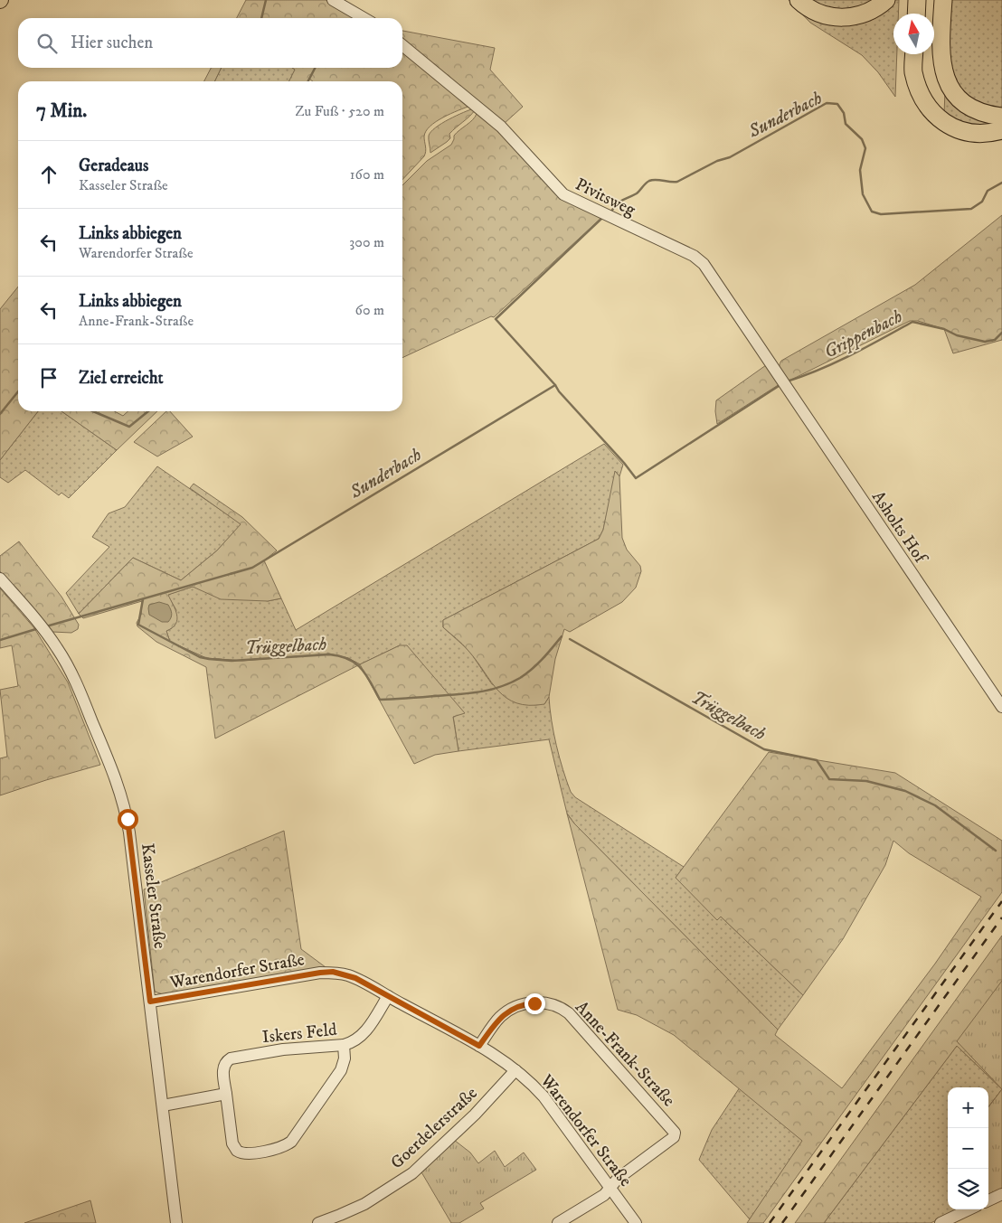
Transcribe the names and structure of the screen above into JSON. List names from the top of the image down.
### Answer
{
  "streets": {
    "street": [
      "Pivitsweg",
      "Asholts Hof",
      "Kasseler Straße",
      "Warendorfer Straße",
      "Iskers Feld",
      "Anne-Frank-Straße",
      "Goerdelerstraße"
    ]
  },
  "crossings": [
    ["Pivitsweg", "Asholts Hof"],
    ["Kasseler Straße", "Warendorfer Straße"],
    ["Warendorfer Straße", "Iskers Feld"],
    ["Warendorfer Straße", "Anne-Frank-Straße"],
    ["Warendorfer Straße", "Goerdelerstraße"]
  ],
  "water": ["Sunderbach", "Grippenbach", "Trüggelbach"],
  "north": "top",
  "page": {
    "search": "Hier suchen",
    "heading": ["7 Min.", "Zu Fuß · 520 m"],
    "list": [
      ["Geradeaus", "Kasseler Straße", "160 m"],
      ["Links abbiegen", "Warendorfer Straße", "300 m"],
      ["Links abbiegen", "Anne-Frank-Straße", "60 m"],
      "Ziel erreicht"
    ],
    "map_buttons": ["+", "−"]
  }
}
